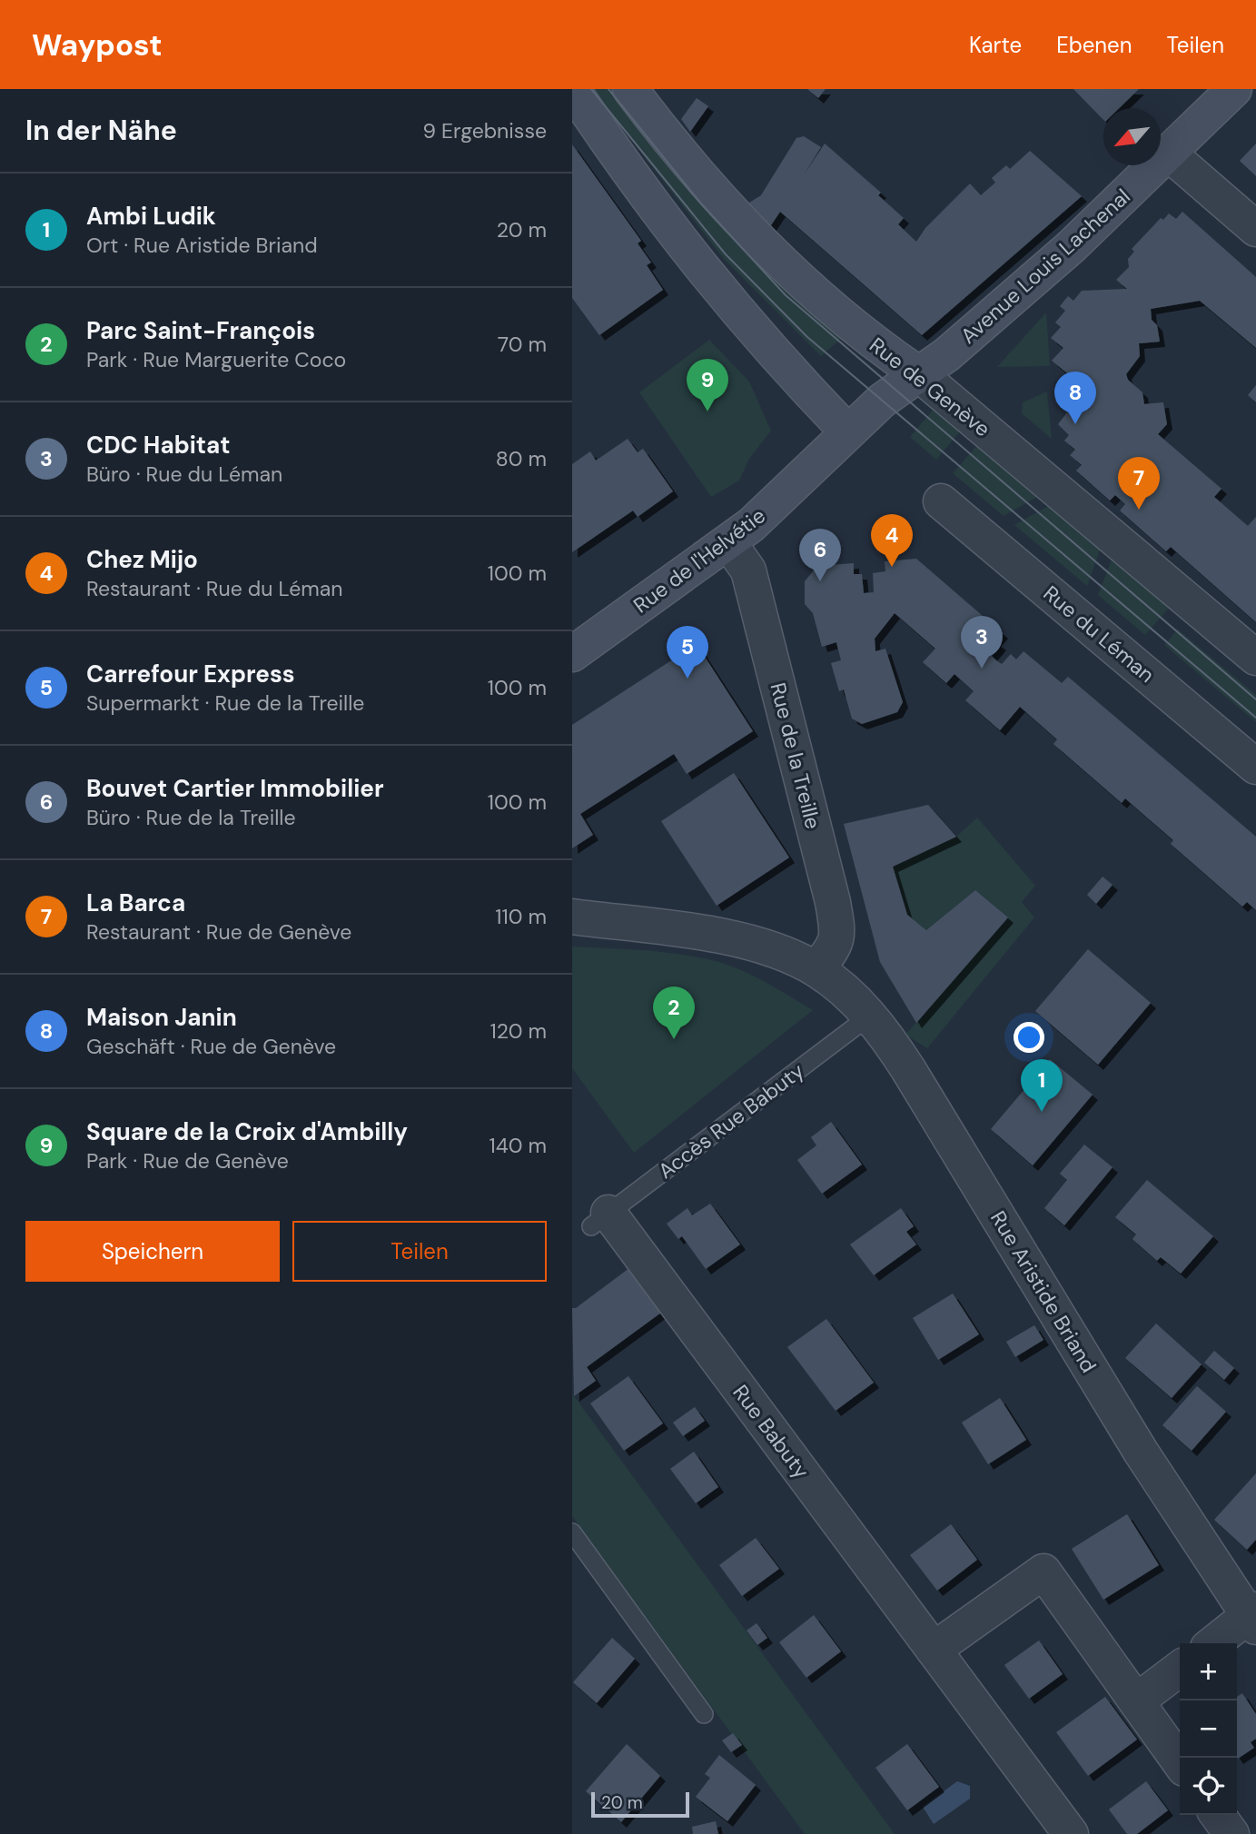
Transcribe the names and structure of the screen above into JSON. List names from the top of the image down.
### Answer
{
  "streets": {
    "main road": ["Avenue Louis Lachenal", "Rue de Genève", "Rue de l'Helvétie"],
    "street": [
      "Rue du Léman",
      "Rue de la Treille",
      "Rue Aristide Briand",
      "Rue Babuty"
    ],
    "lane": ["Accès Rue Babuty"]
  },
  "crossings": [
    ["Avenue Louis Lachenal", "Rue de Genève"],
    ["Avenue Louis Lachenal", "Rue de l'Helvétie"],
    ["Rue de l'Helvétie", "Rue de la Treille"],
    ["Rue de la Treille", "Rue Aristide Briand"],
    ["Accès Rue Babuty", "Rue Aristide Briand"],
    ["Accès Rue Babuty", "Rue Babuty"]
  ],
  "scale_bar": "20 m",
  "north": "bottom left",
  "page": {
    "header": "Waypost",
    "nav": ["Karte", "Ebenen", "Teilen"],
    "heading": ["In der Nähe", "9 Ergebnisse"],
    "list": [
      {
        "mark": "1",
        "name": "Ambi Ludik",
        "note": "Ort · Rue Aristide Briand",
        "value": "20 m"
      },
      {
        "mark": "2",
        "name": "Parc Saint-François",
        "note": "Park · Rue Marguerite Coco",
        "value": "70 m"
      },
      {
        "mark": "3",
        "name": "CDC Habitat",
        "note": "Büro · Rue du Léman",
        "value": "80 m"
      },
      {
        "mark": "4",
        "name": "Chez Mijo",
        "note": "Restaurant · Rue du Léman",
        "value": "100 m"
      },
      {
        "mark": "5",
        "name": "Carrefour Express",
        "note": "Supermarkt · Rue de la Treille",
        "value": "100 m"
      },
      {
        "mark": "6",
        "name": "Bouvet Cartier Immobilier",
        "note": "Büro · Rue de la Treille",
        "value": "100 m"
      },
      {
        "mark": "7",
        "name": "La Barca",
        "note": "Restaurant · Rue de Genève",
        "value": "110 m"
      },
      {
        "mark": "8",
        "name": "Maison Janin",
        "note": "Geschäft · Rue de Genève",
        "value": "120 m"
      },
      {
        "mark": "9",
        "name": "Square de la Croix d'Ambilly",
        "note": "Park · Rue de Genève",
        "value": "140 m"
      }
    ],
    "pins": [
      "9",
      "8",
      "7",
      "4",
      "6",
      "3",
      "5",
      "2",
      "1"
    ],
    "buttons": ["Speichern", "Teilen"],
    "map_buttons": ["+", "−"],
    "scale": "20 m"
  }
}
